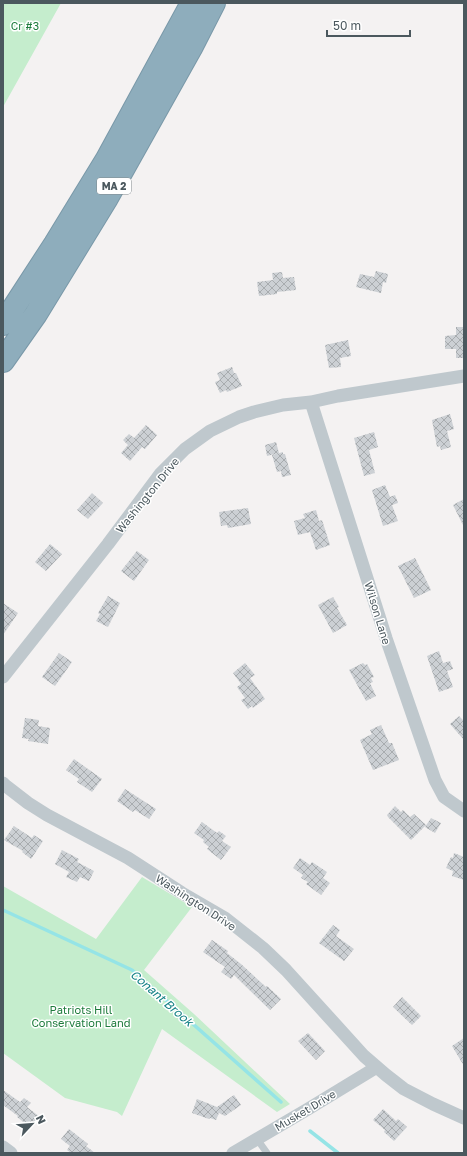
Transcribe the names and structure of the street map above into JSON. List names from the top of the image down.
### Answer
{
  "streets": {
    "highway": ["MA 2"],
    "street": ["Washington Drive", "Wilson Lane", "Musket Drive"]
  },
  "crossings": [
    ["Washington Drive", "Wilson Lane"],
    ["Washington Drive", "Musket Drive"]
  ],
  "water": ["Conant Brook"],
  "parks": ["Cr #3", "Patriots Hill Conservation Land"],
  "scale_bar": "50 m",
  "north": "top right"
}
